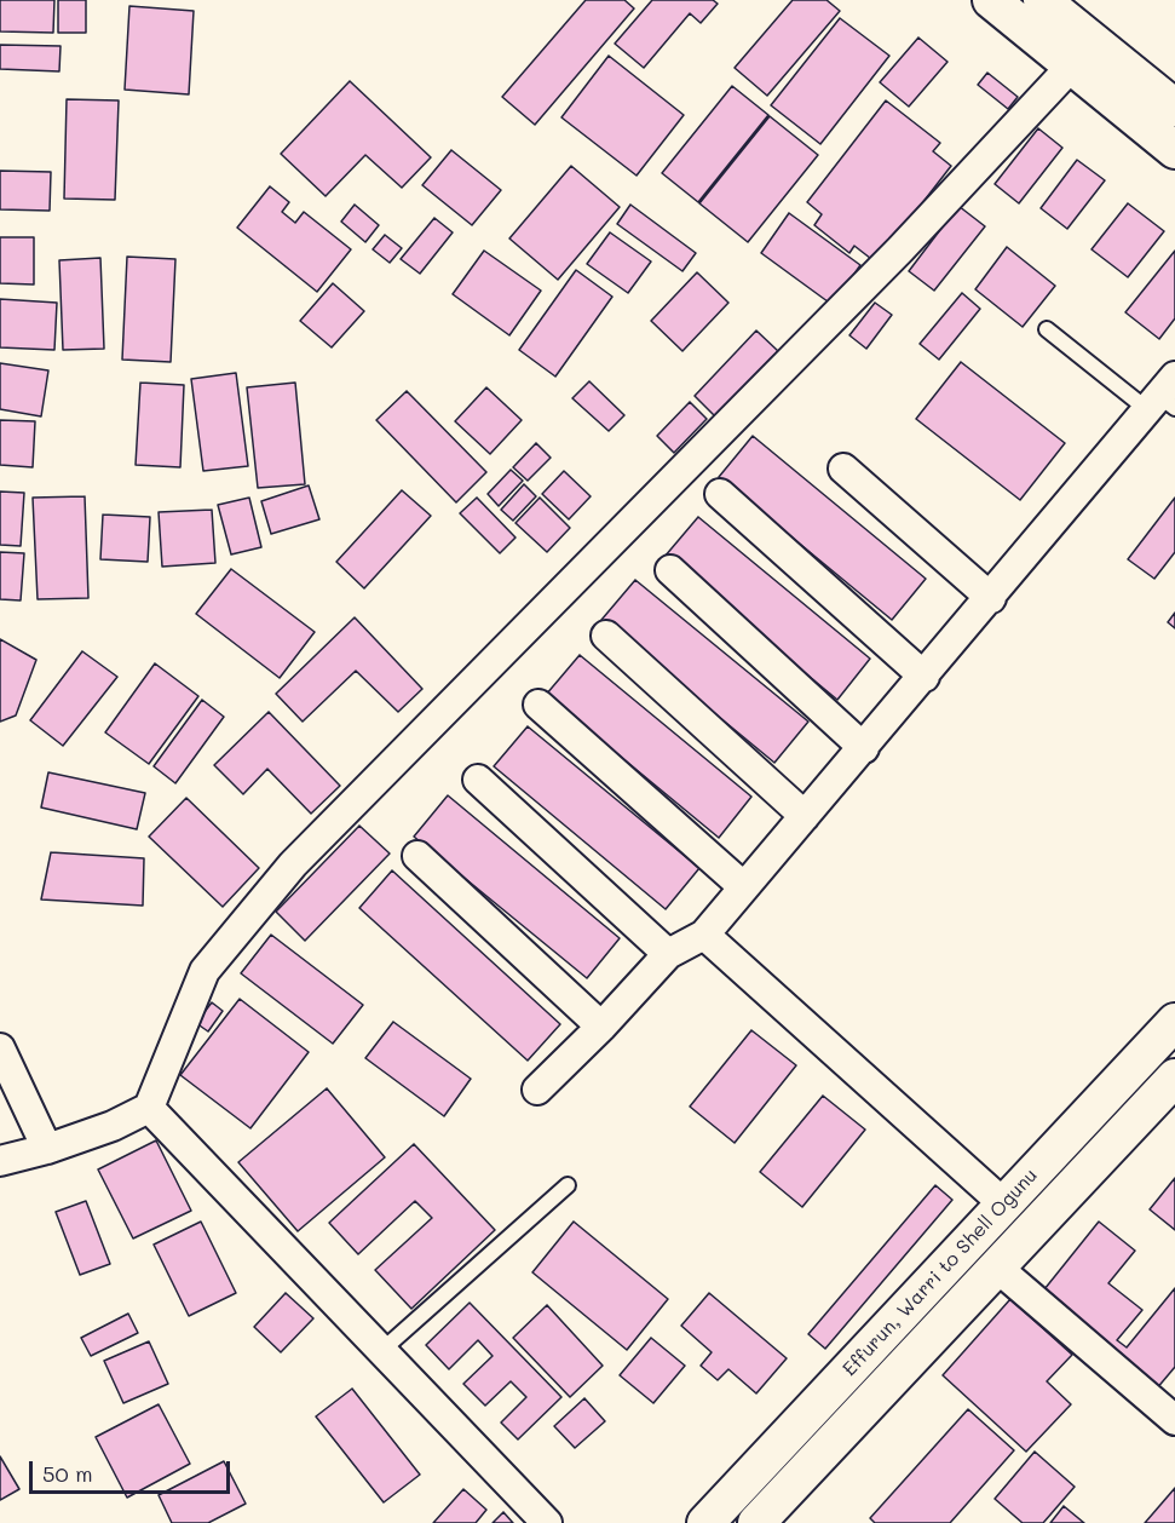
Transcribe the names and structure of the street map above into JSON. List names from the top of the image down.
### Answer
{
  "streets": {
    "street": ["Effurun, Warri to Shell Ogunu"]
  },
  "scale_bar": "50 m"
}
